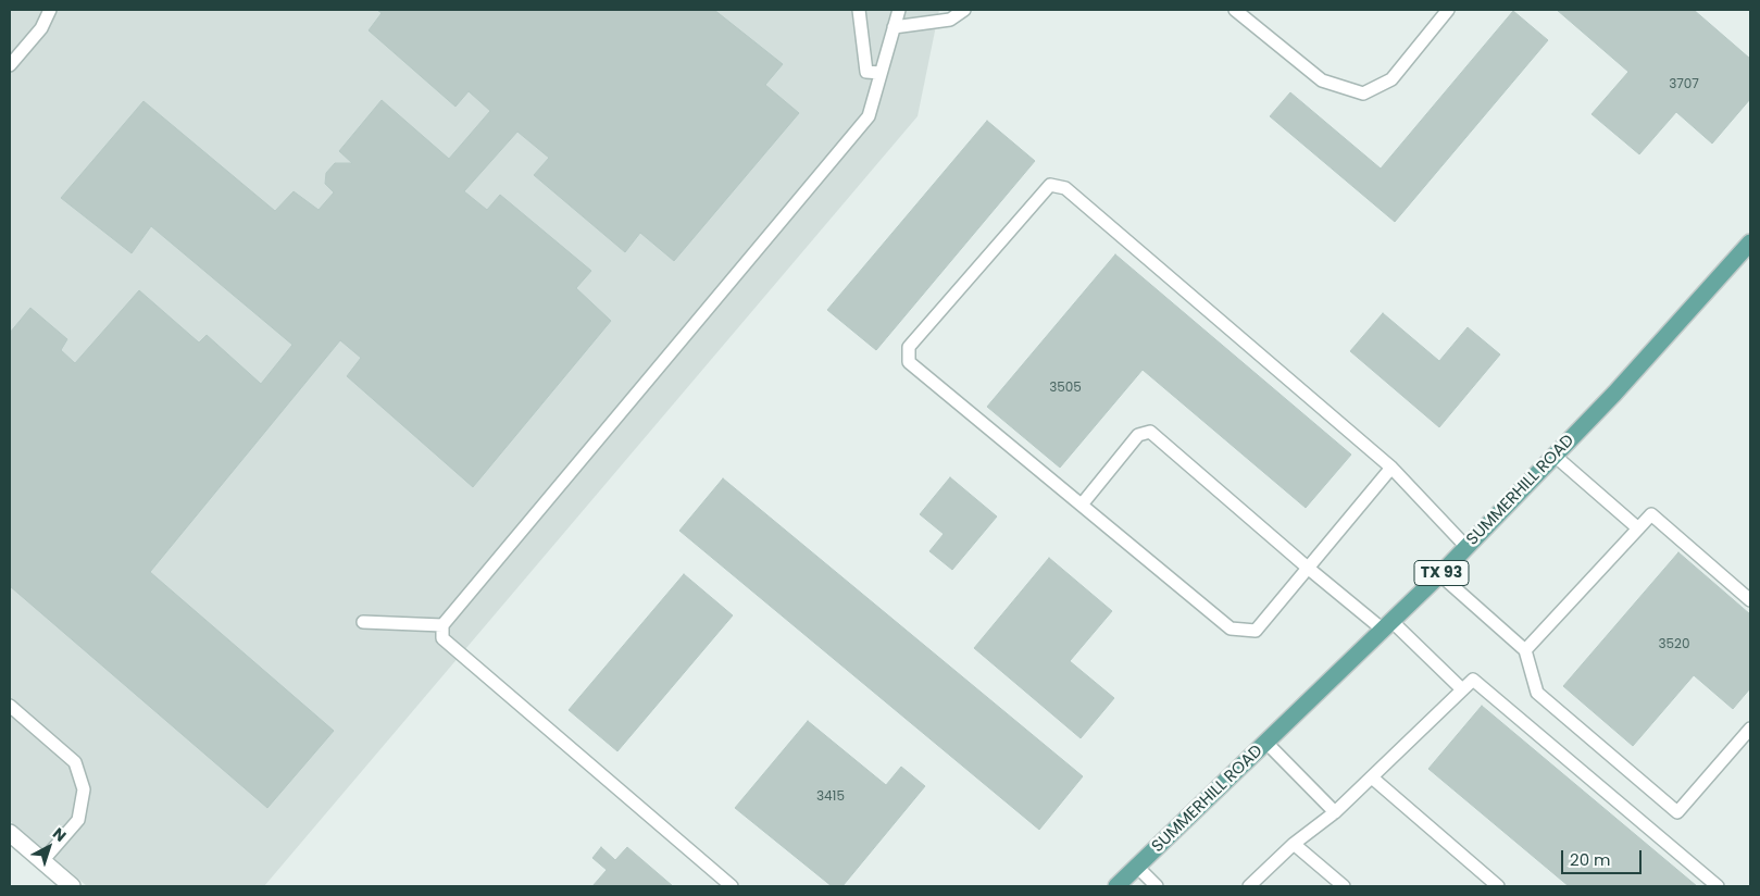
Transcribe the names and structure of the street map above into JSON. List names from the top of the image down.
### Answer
{
  "streets": {
    "main road": ["SUMMERHILL ROAD", "TX 93"]
  },
  "house_numbers": [
    "3707",
    "3505",
    "3520",
    "3415"
  ],
  "scale_bar": "20 m",
  "north": "top right"
}
